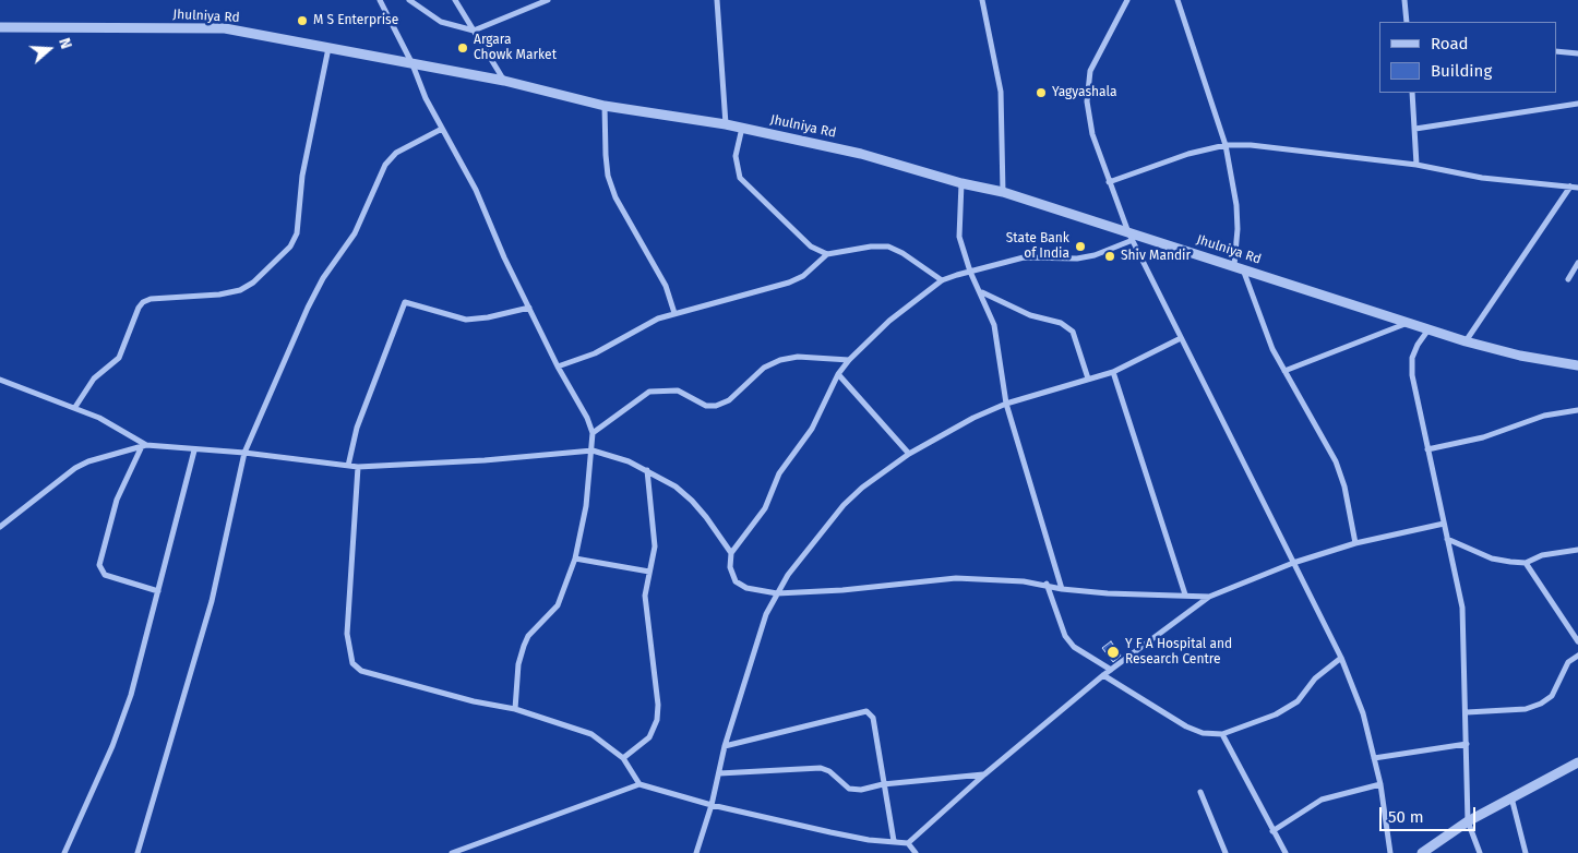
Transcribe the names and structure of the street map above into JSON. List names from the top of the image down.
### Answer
{
  "streets": {
    "street": ["Jhulniya Rd"]
  },
  "places": [
    "M S Enterprise",
    "Argara Chowk Market",
    "Yagyashala",
    "State Bank of India",
    "Shiv Mandir",
    "Y F A Hospital and Research Centre"
  ],
  "legend": ["Road", "Building"],
  "scale_bar": "50 m",
  "north": "right"
}
